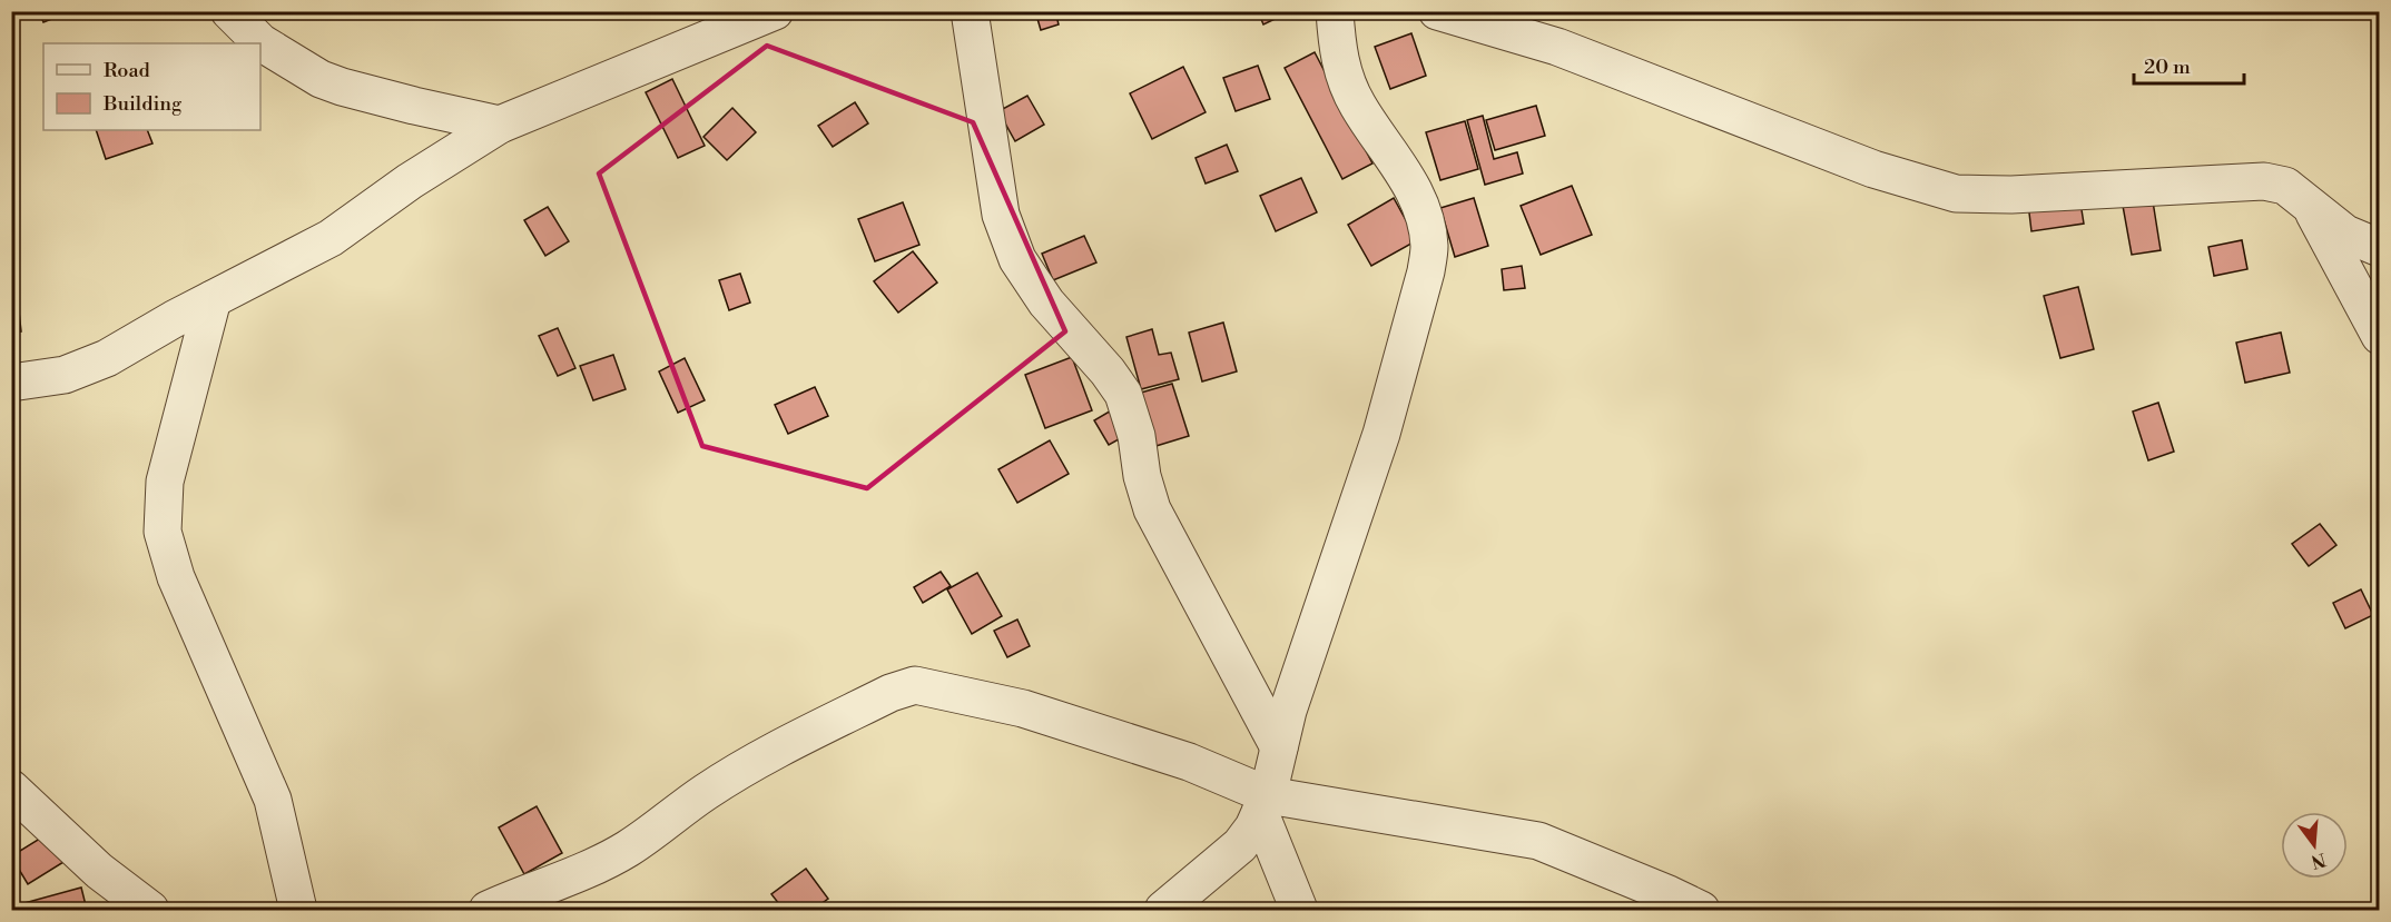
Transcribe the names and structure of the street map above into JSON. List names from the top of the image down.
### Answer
{
  "legend": ["Road", "Building"],
  "scale_bar": "20 m",
  "north": "bottom"
}
